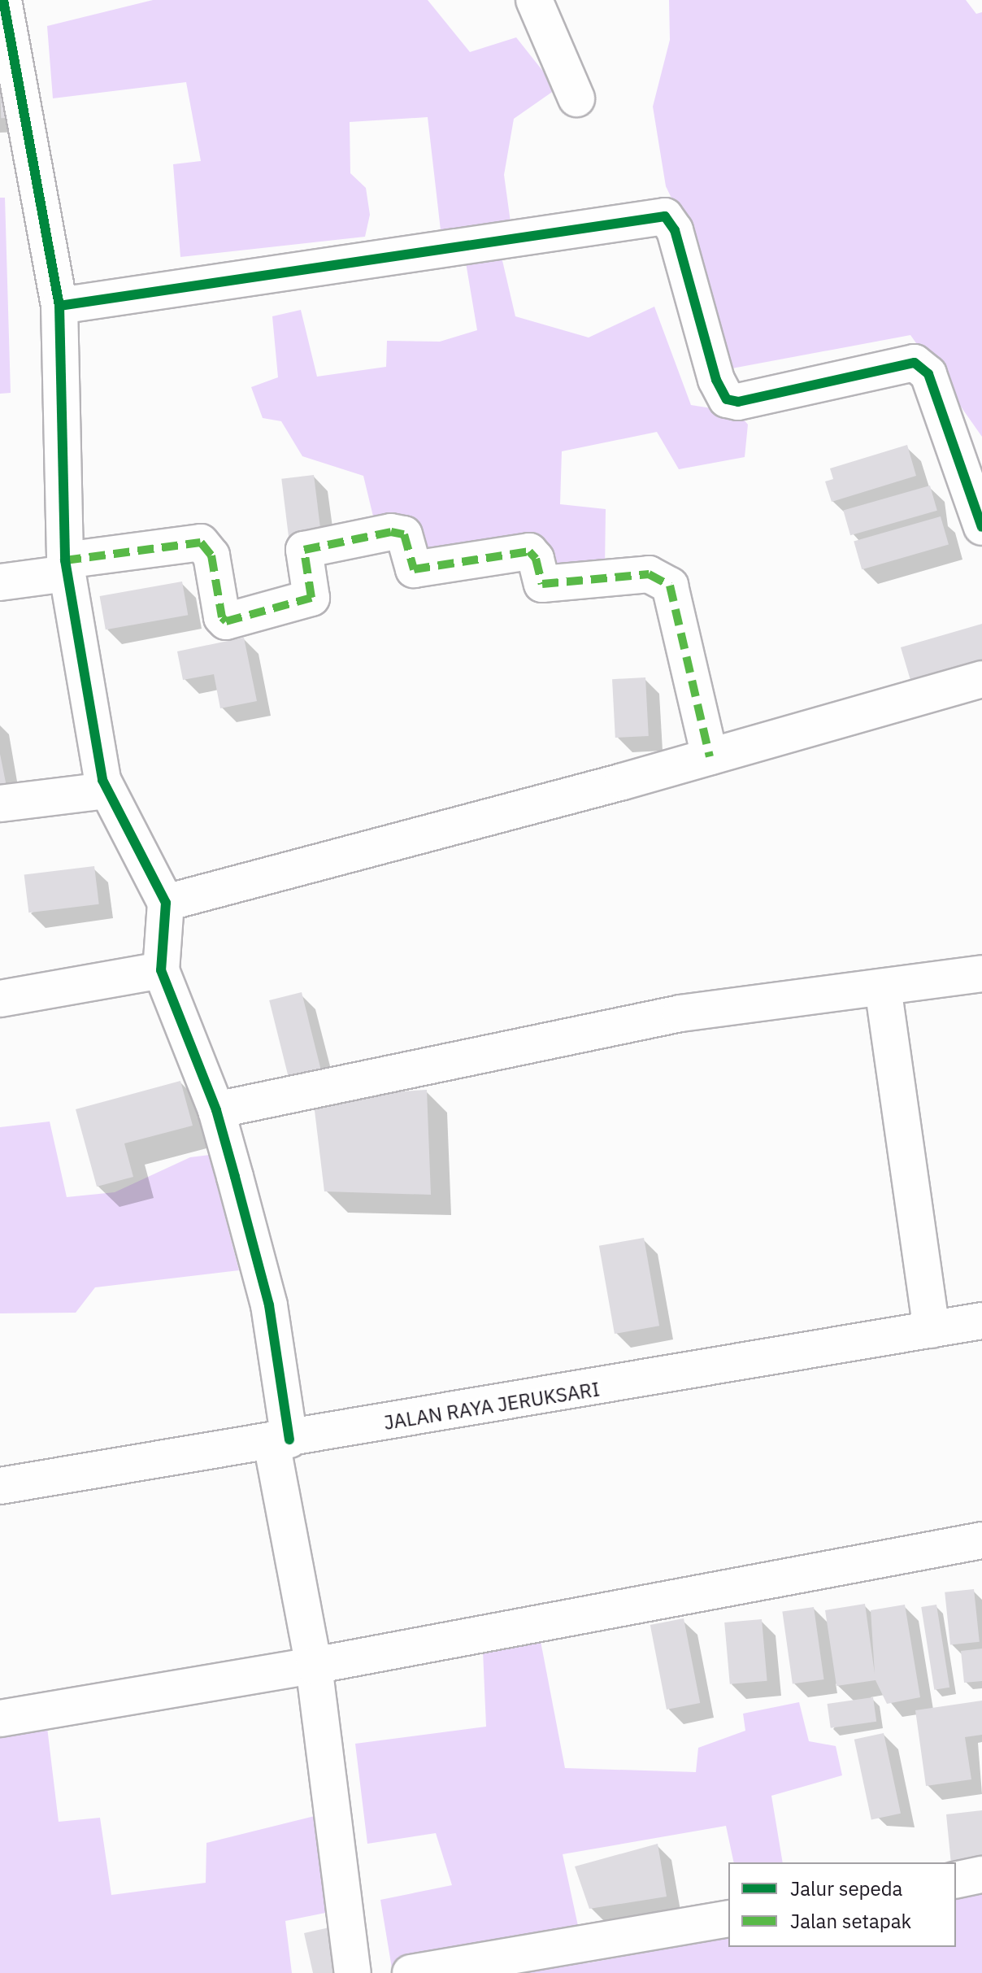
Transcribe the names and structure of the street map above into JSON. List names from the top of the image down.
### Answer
{
  "streets": {
    "street": ["JALAN RAYA JERUKSARI"]
  },
  "legend": ["Jalur sepeda", "Jalan setapak"]
}
